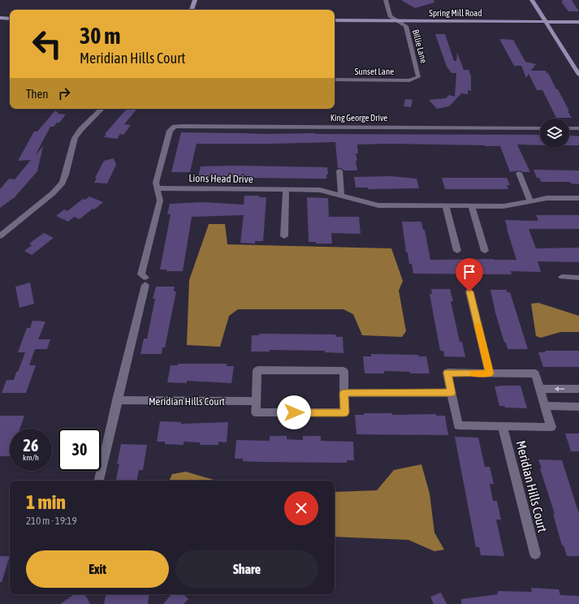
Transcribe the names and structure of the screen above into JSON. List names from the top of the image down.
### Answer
{
  "streets": {
    "street": [
      "Spring Mill Road",
      "Billie Lane",
      "Sunset Lane",
      "King George Drive",
      "Lions Head Drive",
      "Meridian Hills Court"
    ]
  },
  "crossings": [
    ["Spring Mill Road", "Billie Lane"],
    ["Billie Lane", "Sunset Lane"],
    ["King George Drive", "Lions Head Drive"]
  ],
  "page": {
    "turn": ["30 m", "Meridian Hills Court"],
    "then": "Then",
    "speed": "26 km/h",
    "limit": "30",
    "heading": ["1 min", "210 m · 19:19"],
    "buttons": ["Exit", "Share"]
  }
}
